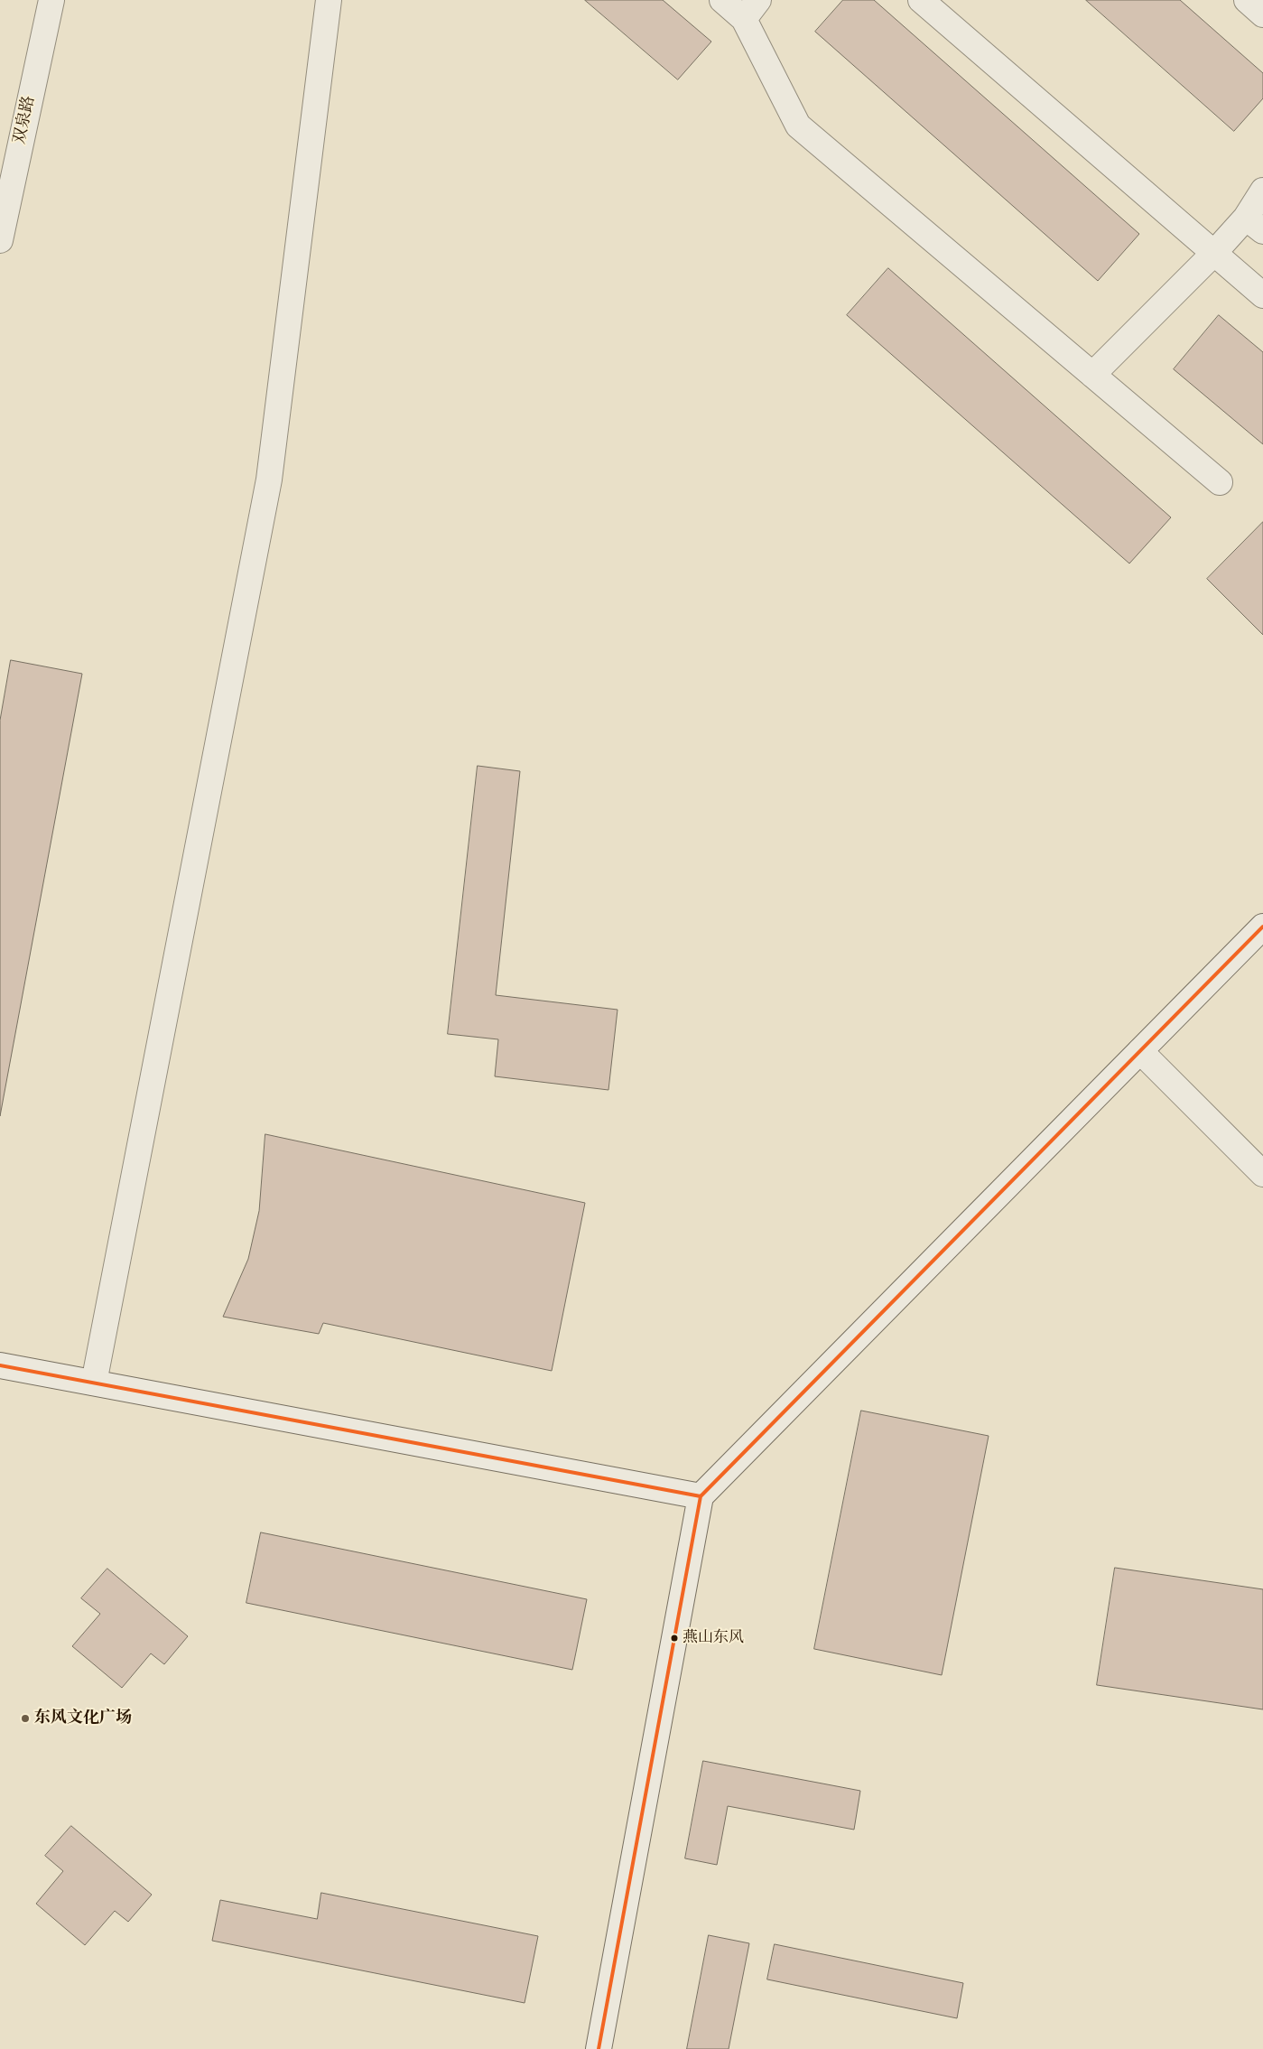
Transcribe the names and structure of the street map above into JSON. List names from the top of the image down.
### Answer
{
  "streets": {
    "street": ["双泉路"]
  },
  "places": ["燕山东风", "东风文化广场"]
}
